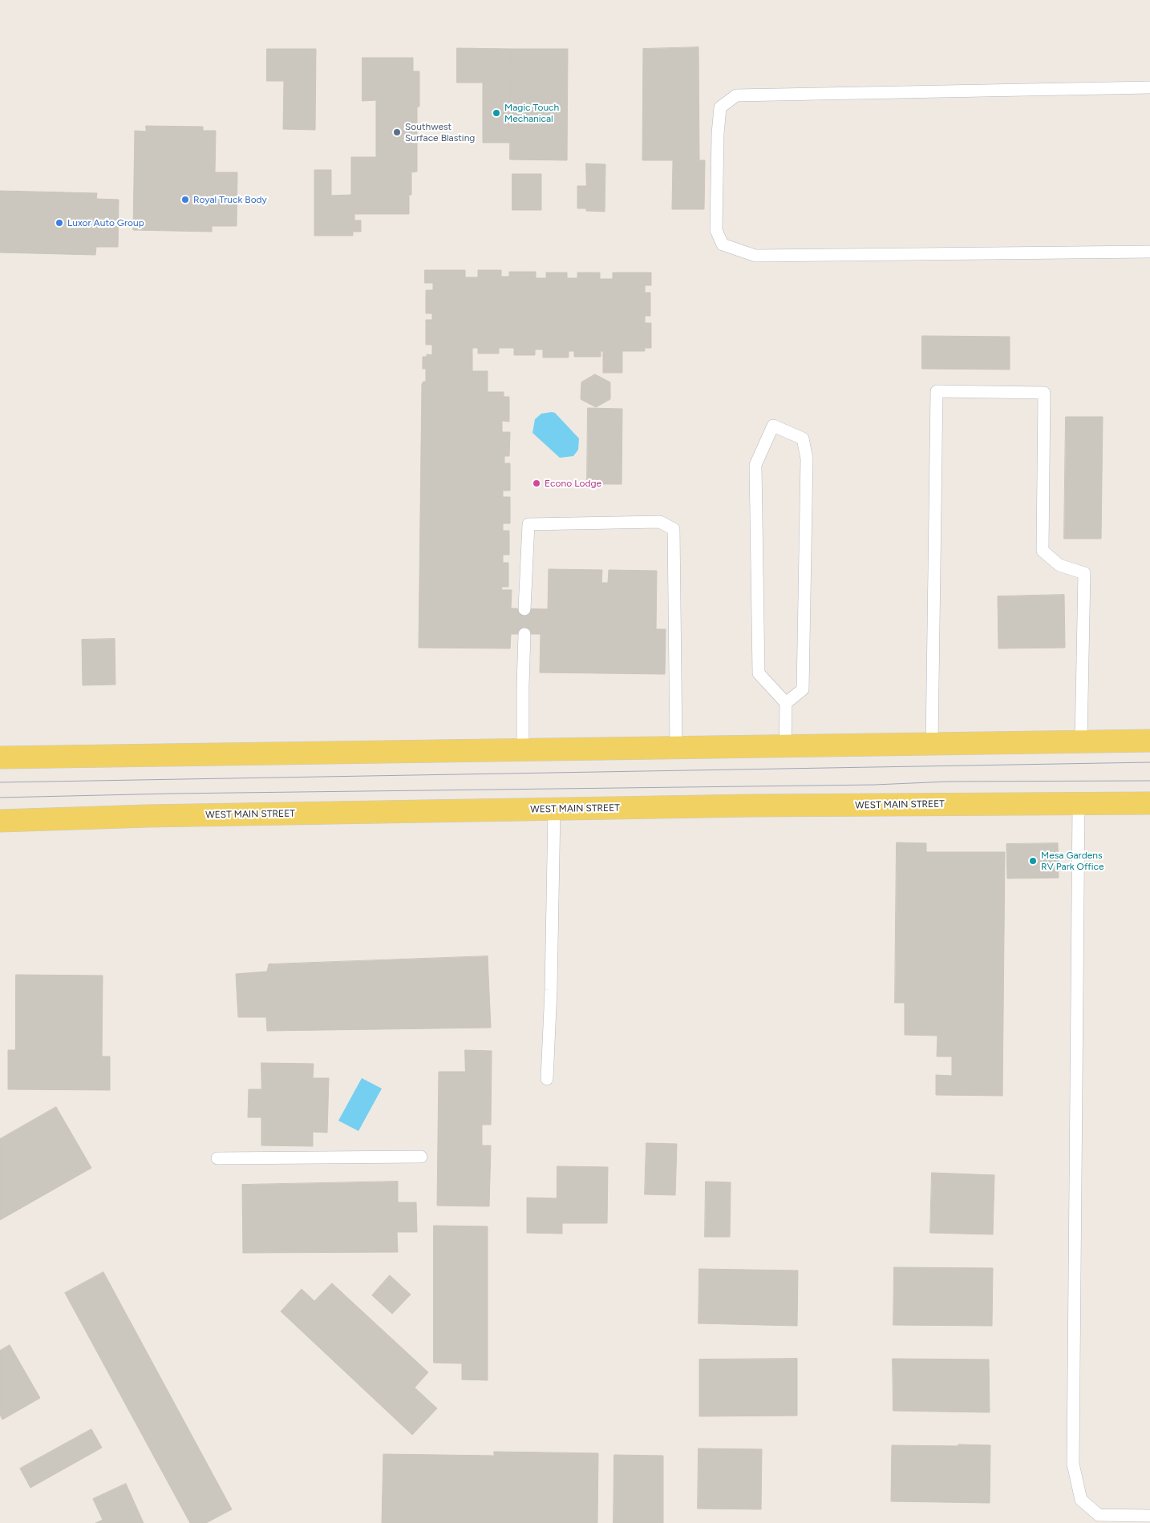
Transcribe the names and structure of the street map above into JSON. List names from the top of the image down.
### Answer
{
  "streets": {
    "main road": ["WEST MAIN STREET"]
  },
  "places": [
    "Magic Touch Mechanical",
    "Southwest Surface Blasting",
    "Royal Truck Body",
    "Luxor Auto Group",
    "Econo Lodge",
    "Mesa Gardens RV Park Office"
  ]
}
